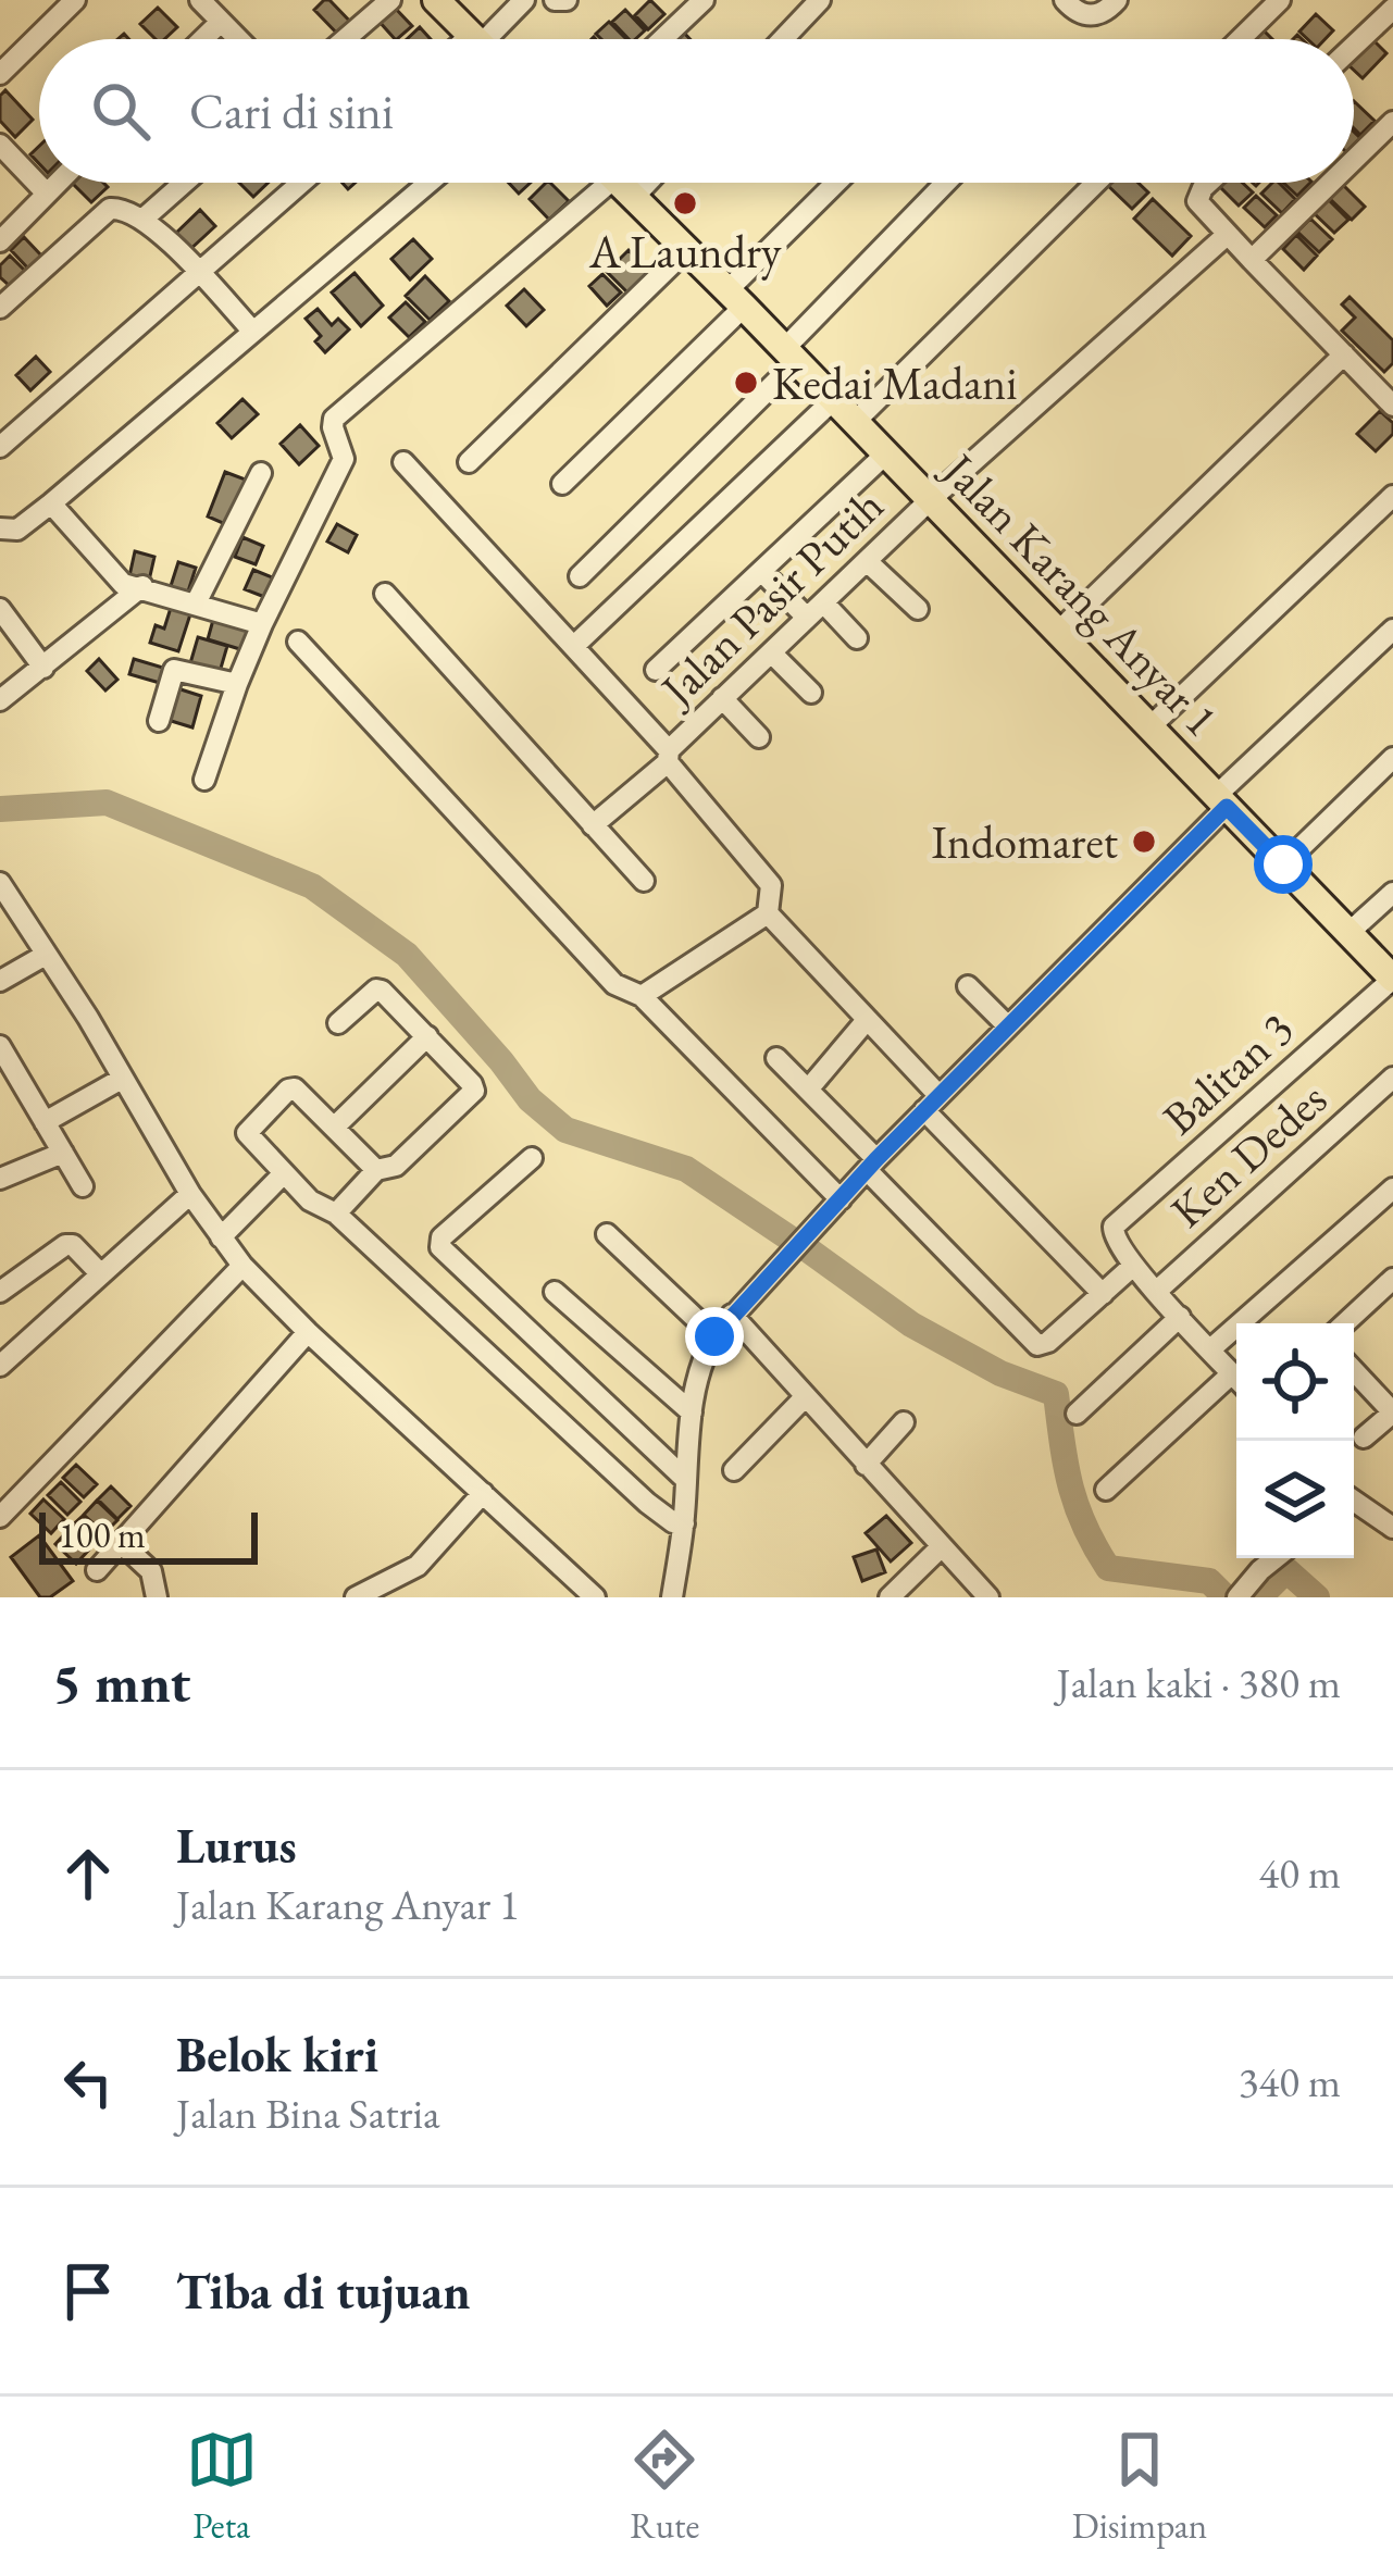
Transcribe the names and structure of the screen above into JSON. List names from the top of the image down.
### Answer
{
  "streets": {
    "main road": ["Jalan Karang Anyar 1"],
    "street": ["Jalan Pasir Putih", "Balitan 3", "Ken Dedes"]
  },
  "crossings": [
    ["Jalan Karang Anyar 1", "Jalan Pasir Putih"],
    ["Jalan Karang Anyar 1", "Balitan 3"]
  ],
  "places": ["A Laundry", "Kedai Madani", "Indomaret"],
  "scale_bar": "100 m",
  "page": {
    "search": "Cari di sini",
    "scale": "100 m",
    "heading": ["5 mnt", "Jalan kaki · 380 m"],
    "list": [
      ["Lurus", "Jalan Karang Anyar 1", "40 m"],
      ["Belok kiri", "Jalan Bina Satria", "340 m"],
      "Tiba di tujuan"
    ],
    "nav": ["Peta", "Rute", "Disimpan"]
  }
}
